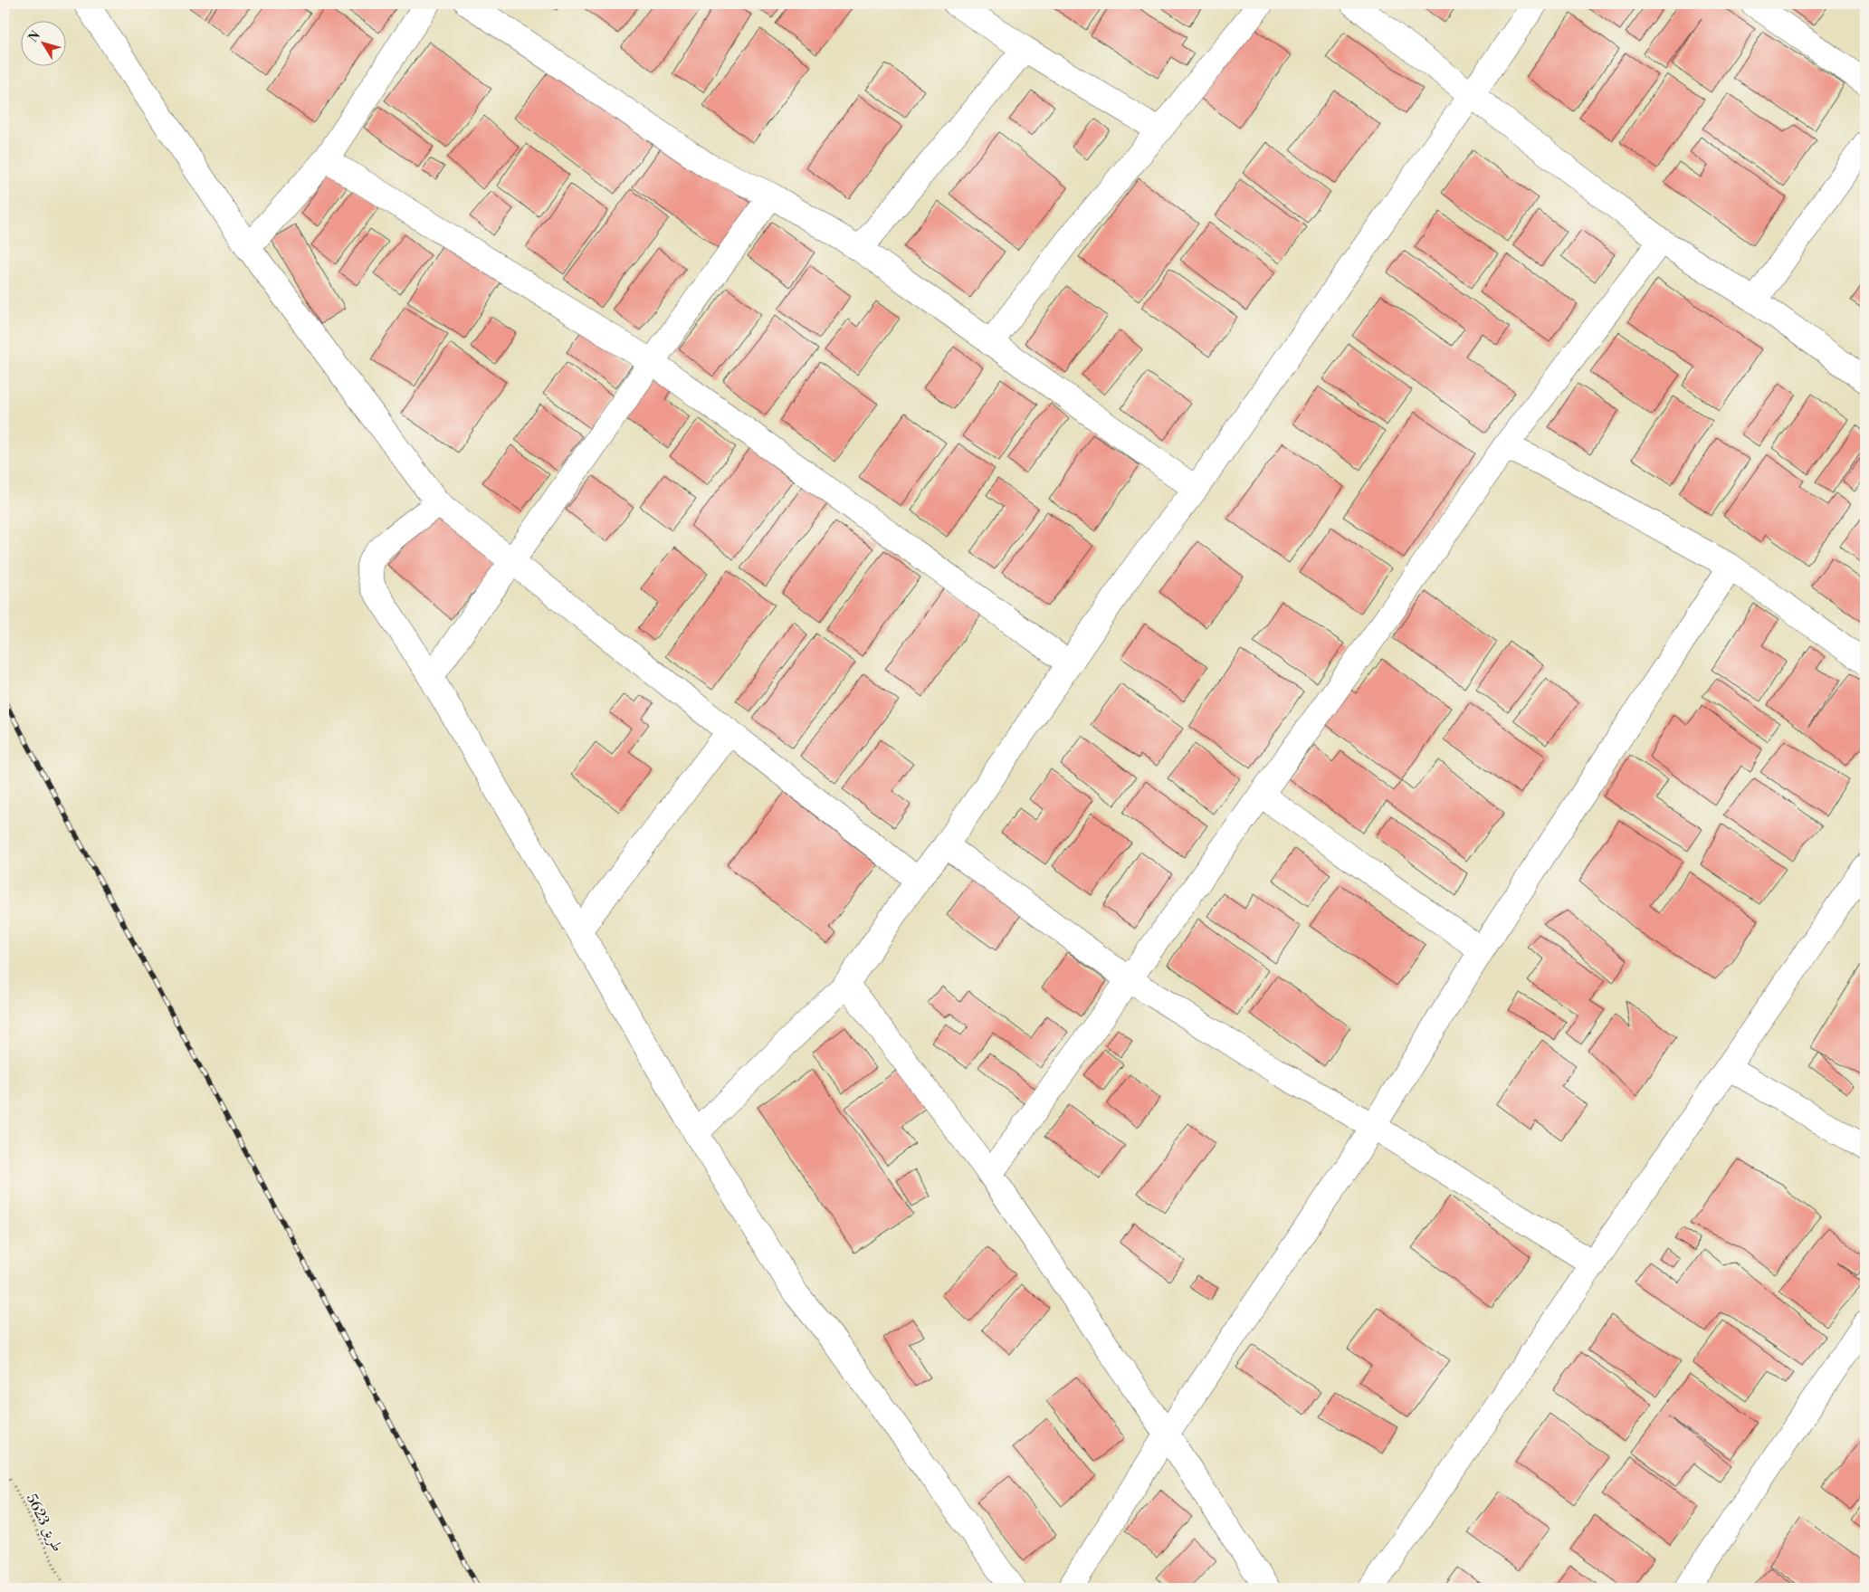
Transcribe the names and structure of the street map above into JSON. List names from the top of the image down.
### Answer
{
  "streets": {
    "path": ["طريق 5623"]
  },
  "north": "top left"
}
